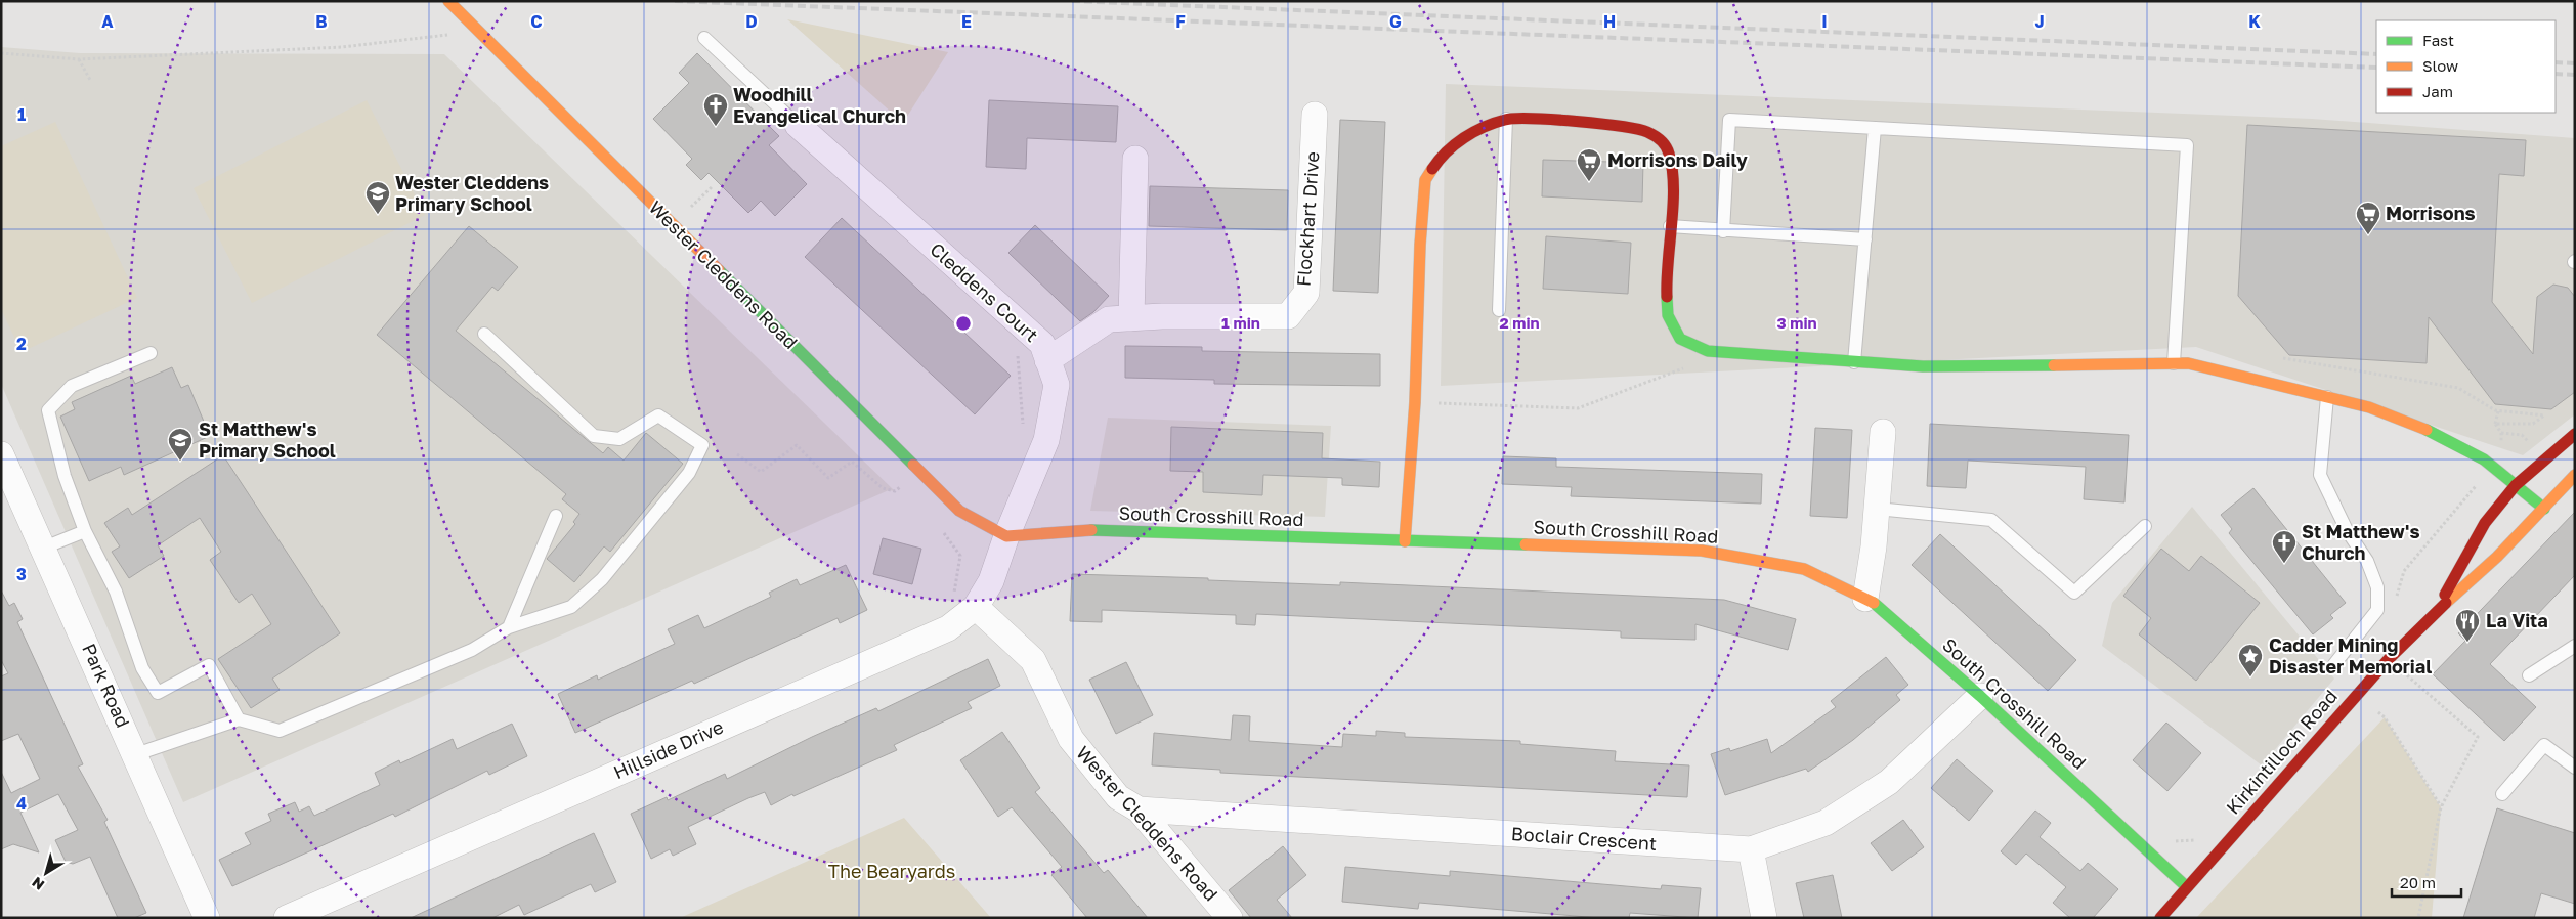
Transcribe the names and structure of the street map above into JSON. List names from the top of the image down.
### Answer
{
  "streets": {
    "street": [
      "Flockhart Drive",
      "Wester Cleddens Road",
      "Cleddens Court",
      "South Crosshill Road",
      "Park Road",
      "Hillside Drive",
      "Kirkintilloch Road",
      "Boclair Crescent"
    ]
  },
  "crossings": [
    ["Flockhart Drive", "Cleddens Court"],
    ["Wester Cleddens Road", "Cleddens Court"],
    ["Wester Cleddens Road", "South Crosshill Road"],
    ["Wester Cleddens Road", "Hillside Drive"],
    ["Wester Cleddens Road", "Boclair Crescent"],
    ["Cleddens Court", "South Crosshill Road"],
    ["Cleddens Court", "Hillside Drive"],
    ["South Crosshill Road", "Hillside Drive"],
    ["South Crosshill Road", "Kirkintilloch Road"],
    ["South Crosshill Road", "Boclair Crescent"]
  ],
  "parks": ["The Bearyards"],
  "places": {
    "church": ["Woodhill Evangelical Church", "St Matthew's Church"],
    "supermarket": ["Morrisons Daily", "Morrisons"],
    "school or university": ["Wester Cleddens Primary School", "St Matthew's Primary School"],
    "restaurant": ["La Vita"],
    "place": ["Cadder Mining Disaster Memorial"]
  },
  "legend": ["Fast", "Slow", "Jam"],
  "scale_bar": "20 m",
  "north": "bottom left",
  "grid": {
    "columns": [
      "A",
      "B",
      "C",
      "D",
      "E",
      "F",
      "G",
      "H",
      "I",
      "J",
      "K"
    ],
    "rows": [
      "1",
      "2",
      "3",
      "4"
    ]
  },
  "rings": ["1 min", "2 min", "3 min"]
}
